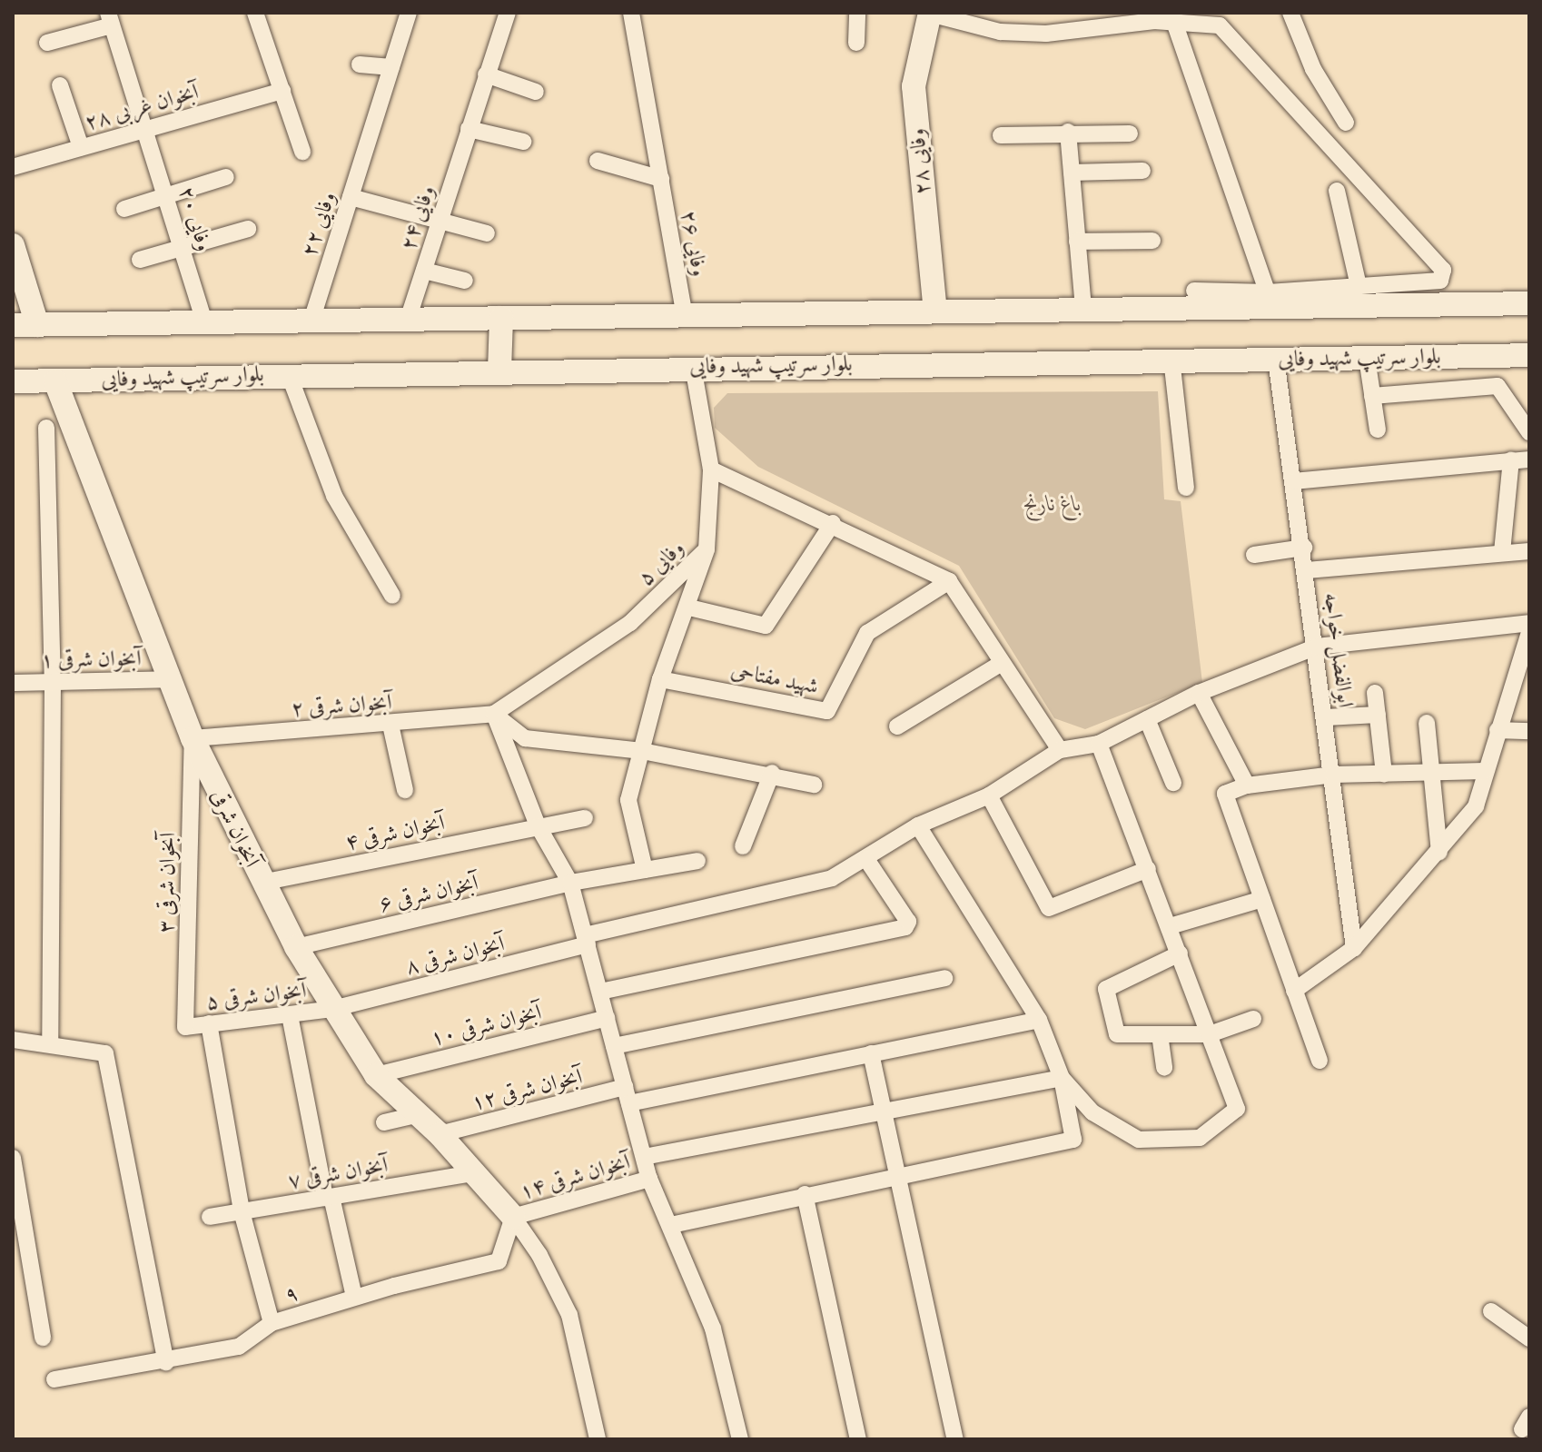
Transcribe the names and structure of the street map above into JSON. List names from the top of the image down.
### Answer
{
  "streets": {
    "main road": ["وفایی ۲۸", "بلوار سرتیپ شهید وفایی", "آبخوان شرقی"],
    "street": [
      "آبخوان غربی ۲۸",
      "وفایی ۲۴",
      "وفایی ۲۰",
      "وفایی ۲۲",
      "وفایی ۲۶",
      "وفایی ۵",
      "ابوالفضل خواجه",
      "آبخوان شرقی ۱",
      "شهید مفتاحی",
      "آبخوان شرقی ۲",
      "آبخوان شرقی ۴",
      "آبخوان شرقی ۳",
      "آبخوان شرقی ۶",
      "آبخوان شرقی ۸",
      "آبخوان شرقی ۵",
      "آبخوان شرقی ۱۰",
      "آبخوان شرقی ۱۲",
      "آبخوان شرقی ۷",
      "آبخوان شرقی ۱۴",
      "۹"
    ]
  },
  "crossings": [
    ["آبخوان غربی ۲۸", "وفایی ۲۰"],
    ["بلوار سرتیپ شهید وفایی", "وفایی ۵"],
    ["بلوار سرتیپ شهید وفایی", "ابوالفضل خواجه"],
    ["بلوار سرتیپ شهید وفایی", "آبخوان شرقی"],
    ["وفایی ۵", "آبخوان شرقی ۲"],
    ["آبخوان شرقی ۱", "آبخوان شرقی"],
    ["آبخوان شرقی ۲", "آبخوان شرقی"],
    ["آبخوان شرقی ۲", "آبخوان شرقی ۳"],
    ["آبخوان شرقی", "آبخوان شرقی ۴"],
    ["آبخوان شرقی", "آبخوان شرقی ۳"],
    ["آبخوان شرقی", "آبخوان شرقی ۶"],
    ["آبخوان شرقی", "آبخوان شرقی ۸"],
    ["آبخوان شرقی", "آبخوان شرقی ۵"],
    ["آبخوان شرقی", "آبخوان شرقی ۱۰"],
    ["آبخوان شرقی", "آبخوان شرقی ۱۲"],
    ["آبخوان شرقی", "آبخوان شرقی ۷"],
    ["آبخوان شرقی", "آبخوان شرقی ۱۴"],
    ["آبخوان شرقی", "۹"],
    ["آبخوان شرقی ۳", "آبخوان شرقی ۵"],
    ["آبخوان شرقی ۸", "آبخوان شرقی ۵"],
    ["آبخوان شرقی ۱۴", "۹"]
  ],
  "parks": ["باغ نارنج"]
}
